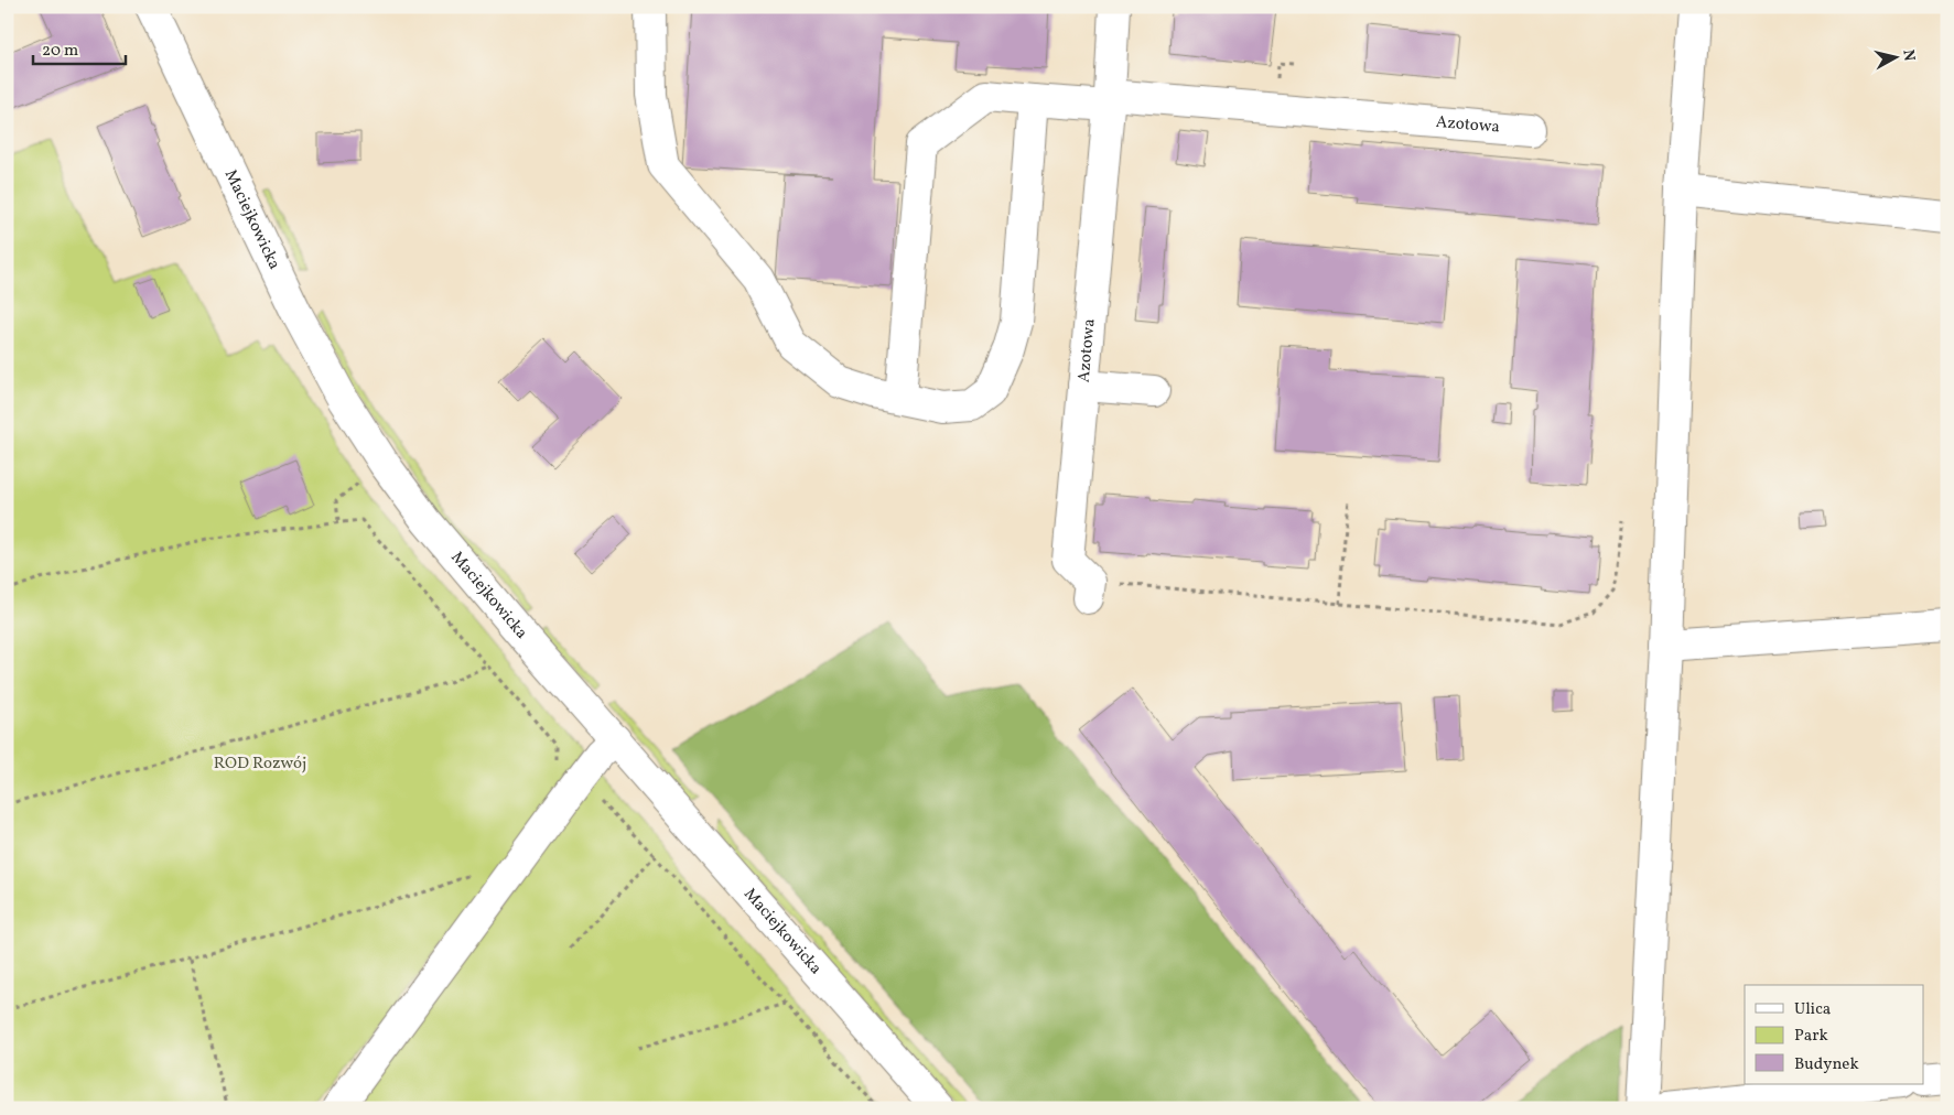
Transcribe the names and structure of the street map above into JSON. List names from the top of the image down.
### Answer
{
  "streets": {
    "street": ["Azotowa", "Maciejkowicka"]
  },
  "parks": ["ROD Rozwój"],
  "legend": ["Ulica", "Park", "Budynek"],
  "scale_bar": "20 m",
  "north": "right"
}
